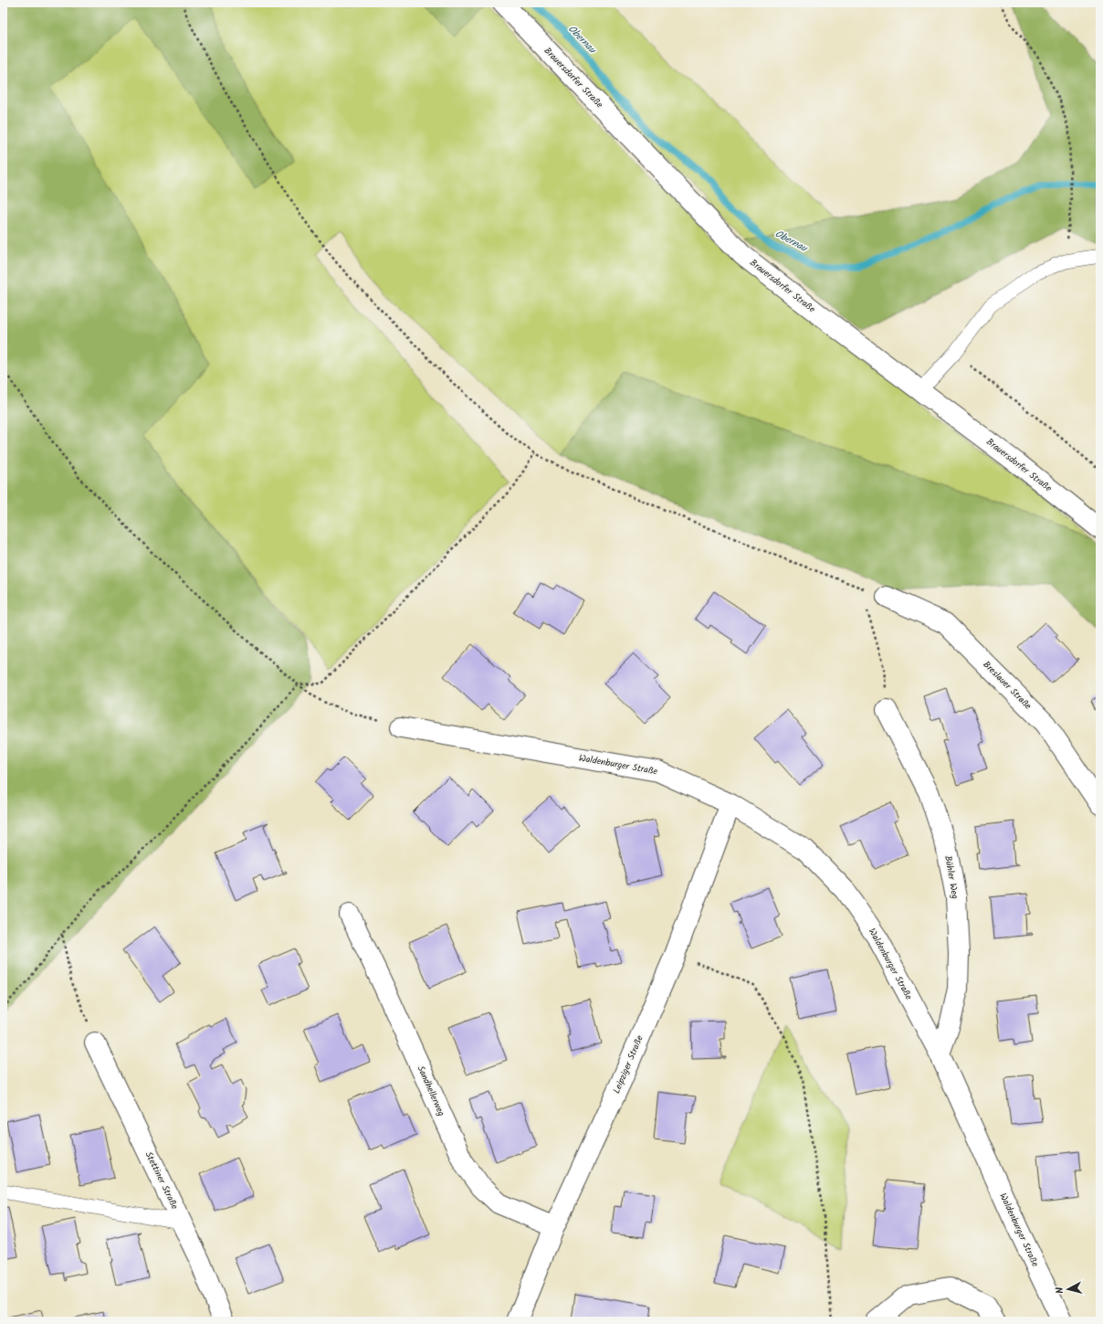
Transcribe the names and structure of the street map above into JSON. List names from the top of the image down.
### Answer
{
  "streets": {
    "street": [
      "Brauersdorfer Straße",
      "Breslauer Straße",
      "Waldenburger Straße",
      "Bühler Weg",
      "Leipziger Straße",
      "Sandhellerweg",
      "Stettiner Straße"
    ]
  },
  "crossings": [
    ["Waldenburger Straße", "Bühler Weg"],
    ["Waldenburger Straße", "Leipziger Straße"],
    ["Leipziger Straße", "Sandhellerweg"]
  ],
  "water": ["Obernau"],
  "north": "left"
}
